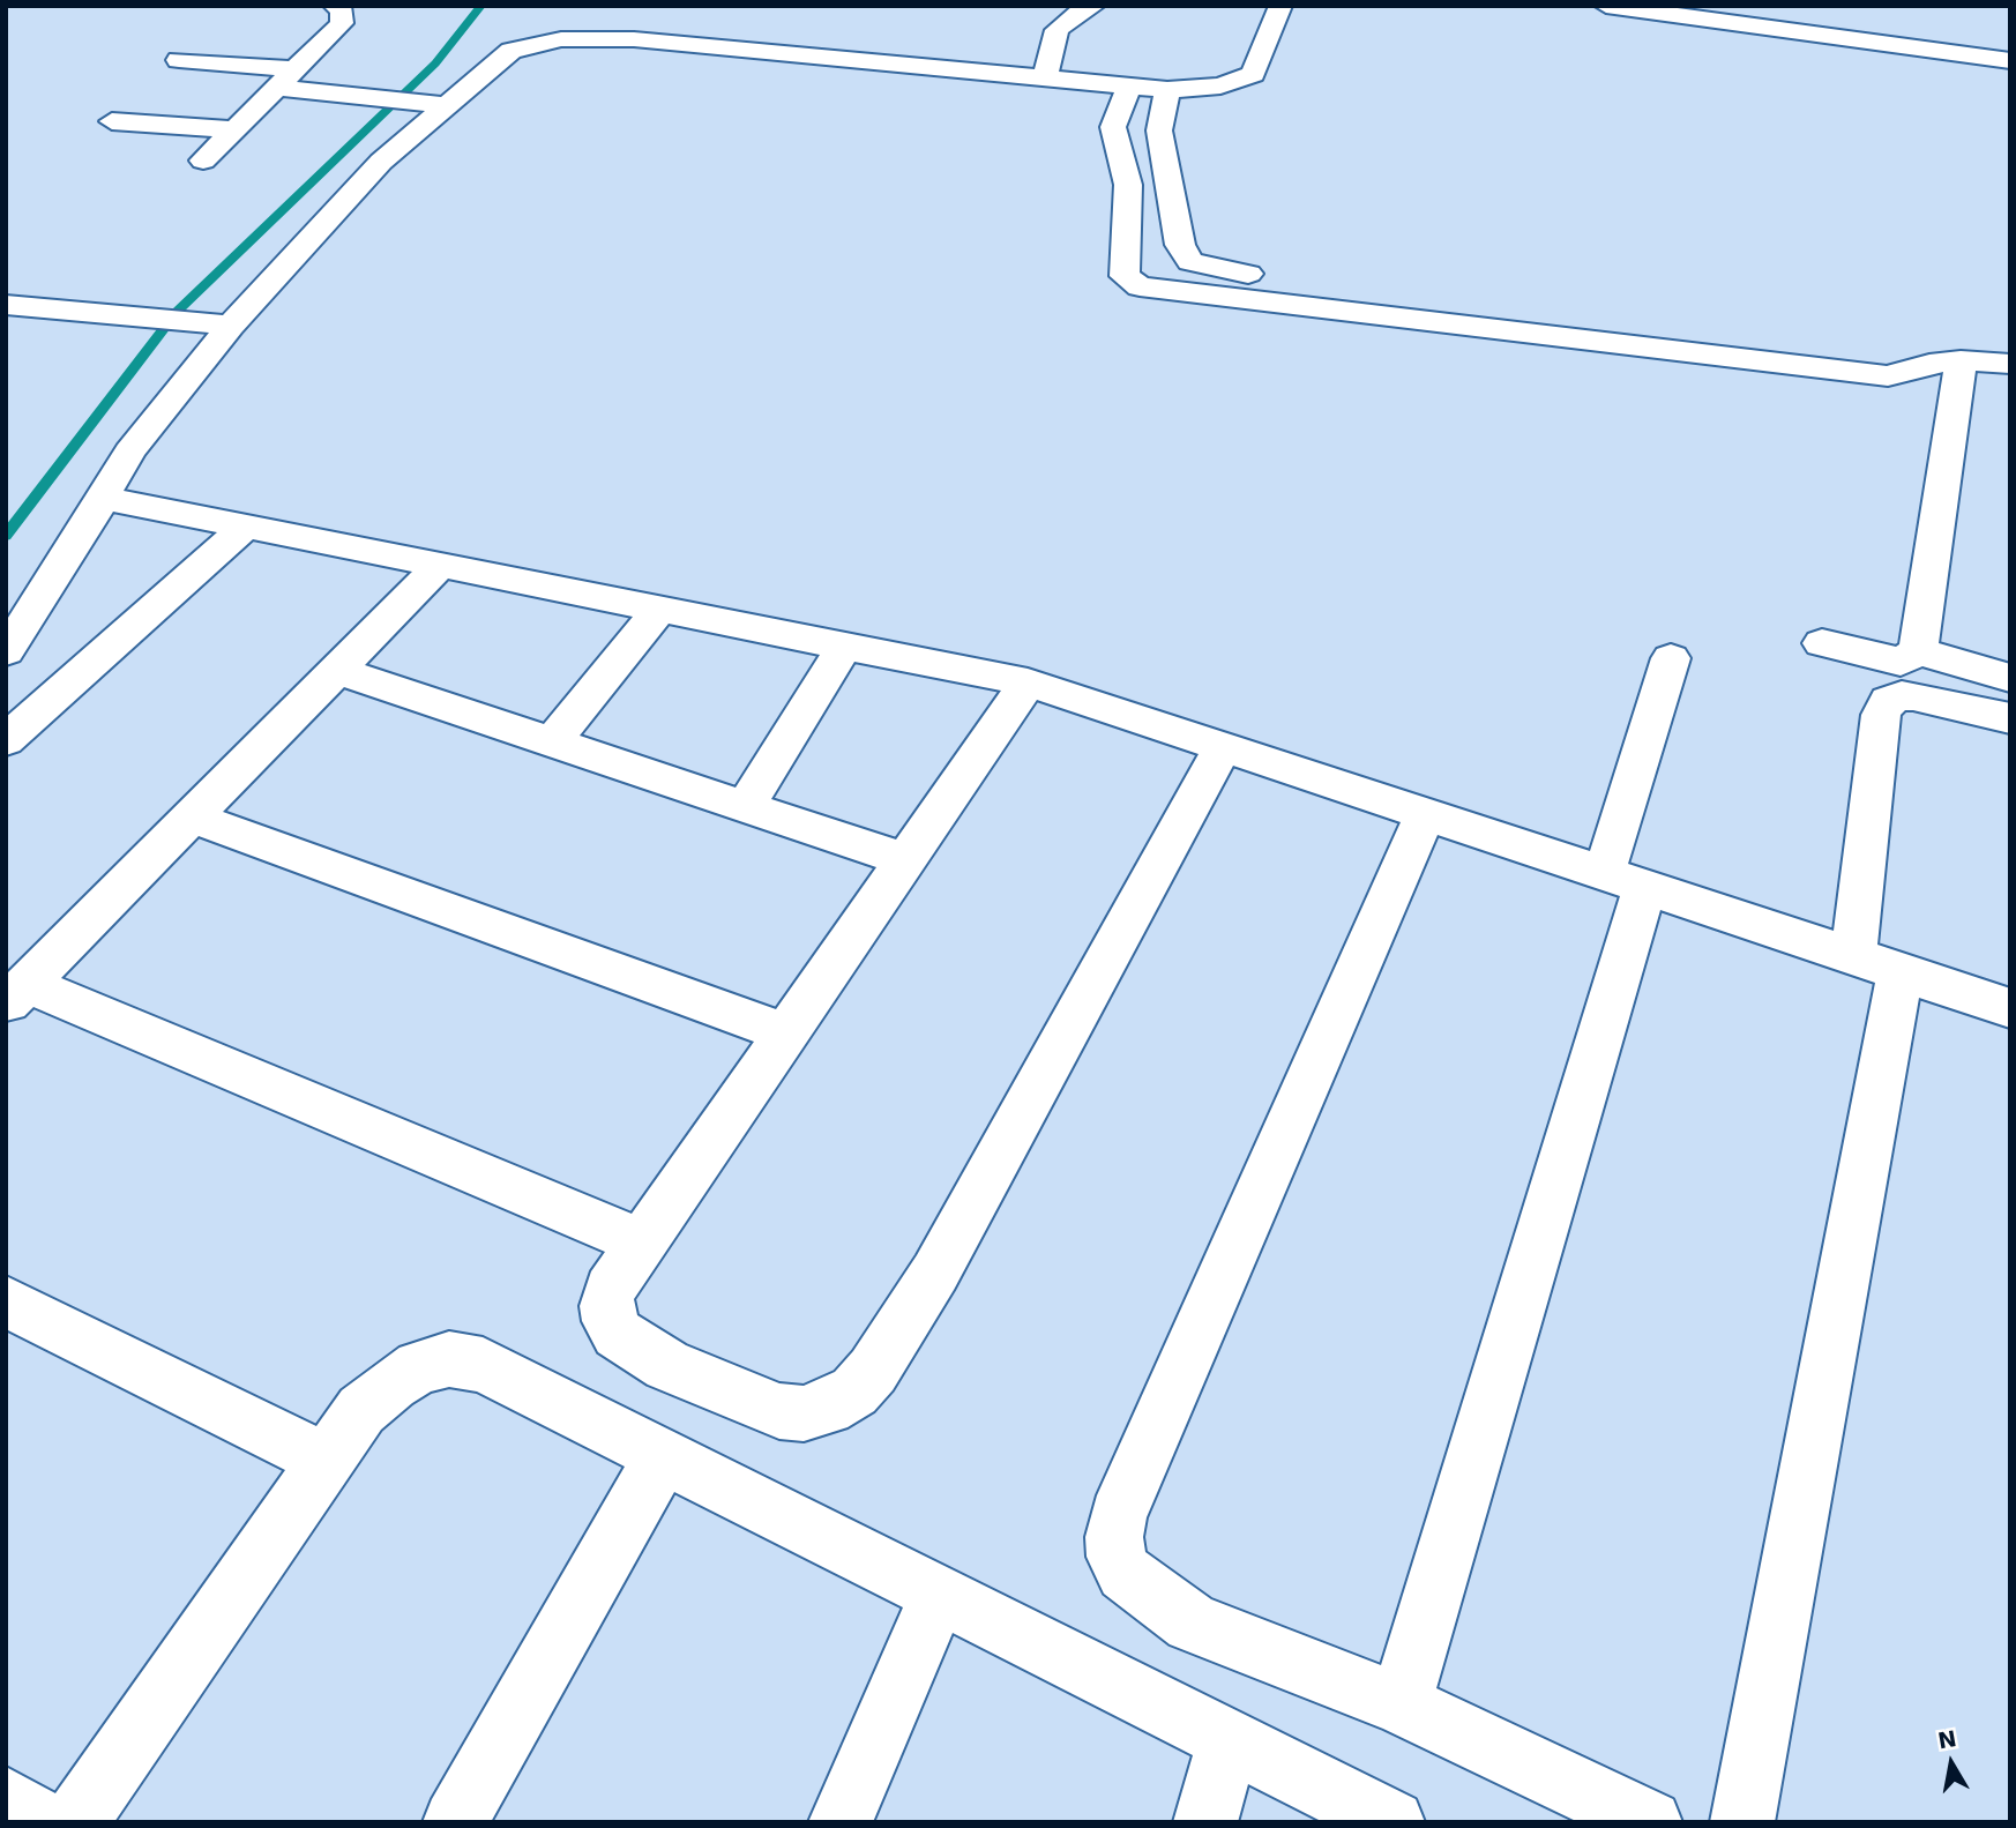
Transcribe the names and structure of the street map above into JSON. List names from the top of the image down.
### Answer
{
  "north": "top"
}
